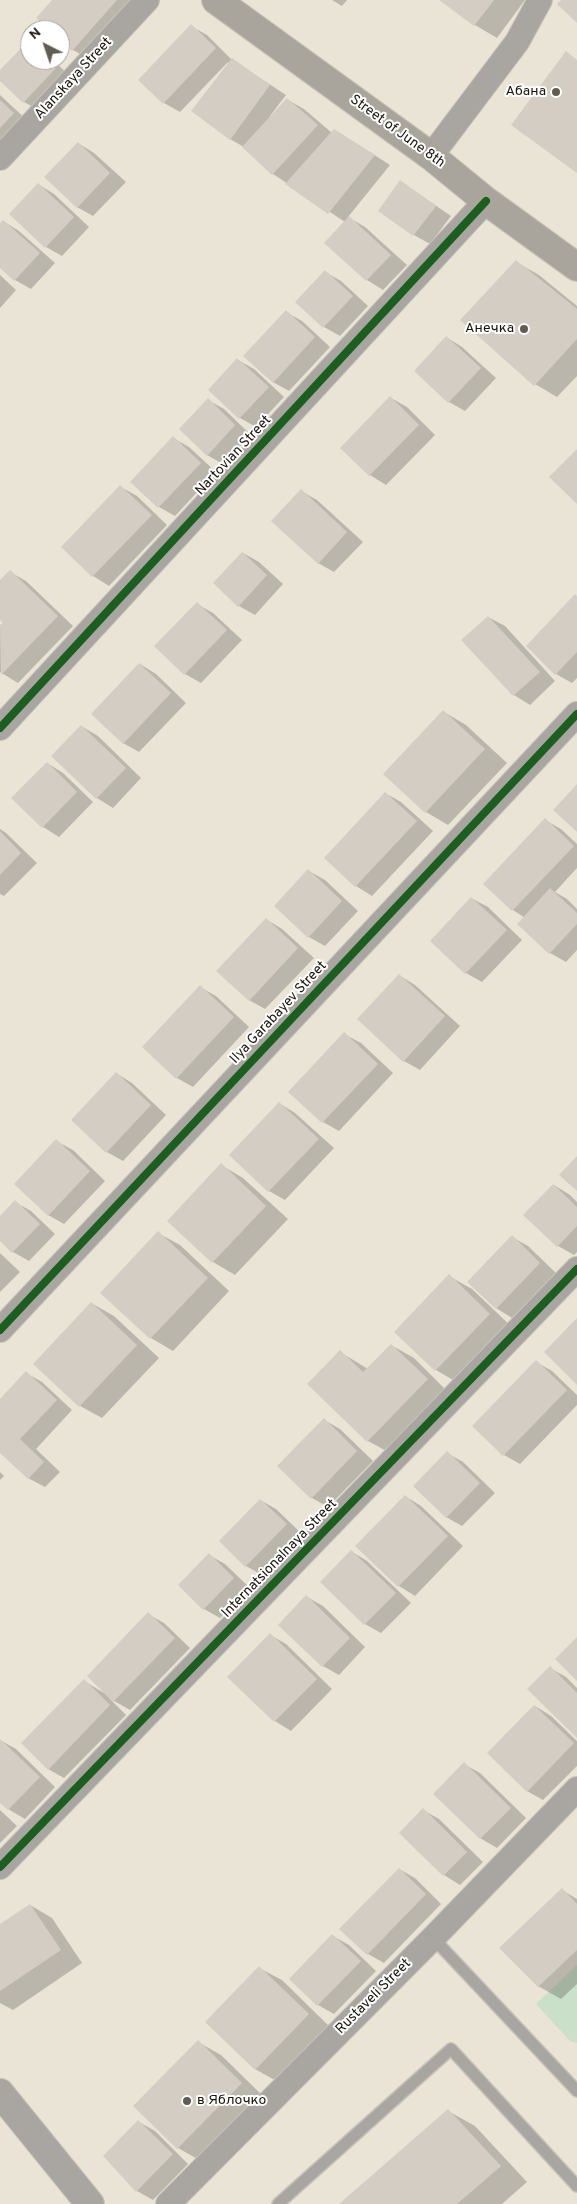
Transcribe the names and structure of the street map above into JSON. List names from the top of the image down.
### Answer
{
  "streets": {
    "highway": ["Street of June 8th"],
    "street": [
      "Alanskaya Street",
      "Nartovian Street",
      "Ilya Garabayev Street",
      "Internatsionalnaya Street",
      "Rustaveli Street"
    ]
  },
  "crossings": [
    ["Street of June 8th", "Nartovian Street"]
  ],
  "places": ["Абана", "Анечка", "в Яблочко"],
  "north": "top left"
}
